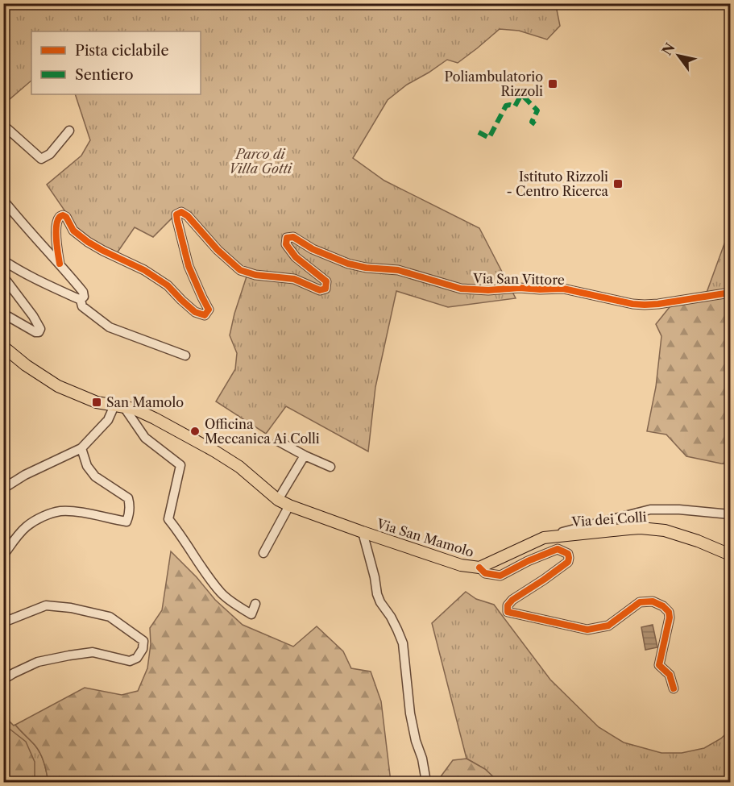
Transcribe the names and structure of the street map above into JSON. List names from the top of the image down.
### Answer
{
  "streets": {
    "main road": ["Via dei Colli", "Via San Mamolo"],
    "street": ["Via San Vittore"]
  },
  "crossings": [
    ["Via dei Colli", "Via San Mamolo"]
  ],
  "parks": ["Parco di Villa Gotti"],
  "places": {
    "transit": ["Poliambulatorio Rizzoli", "Istituto Rizzoli - Centro Ricerca", "San Mamolo"],
    "other": ["Officina Meccanica Ai Colli"]
  },
  "legend": ["Pista ciclabile", "Sentiero"],
  "north": "top left"
}
